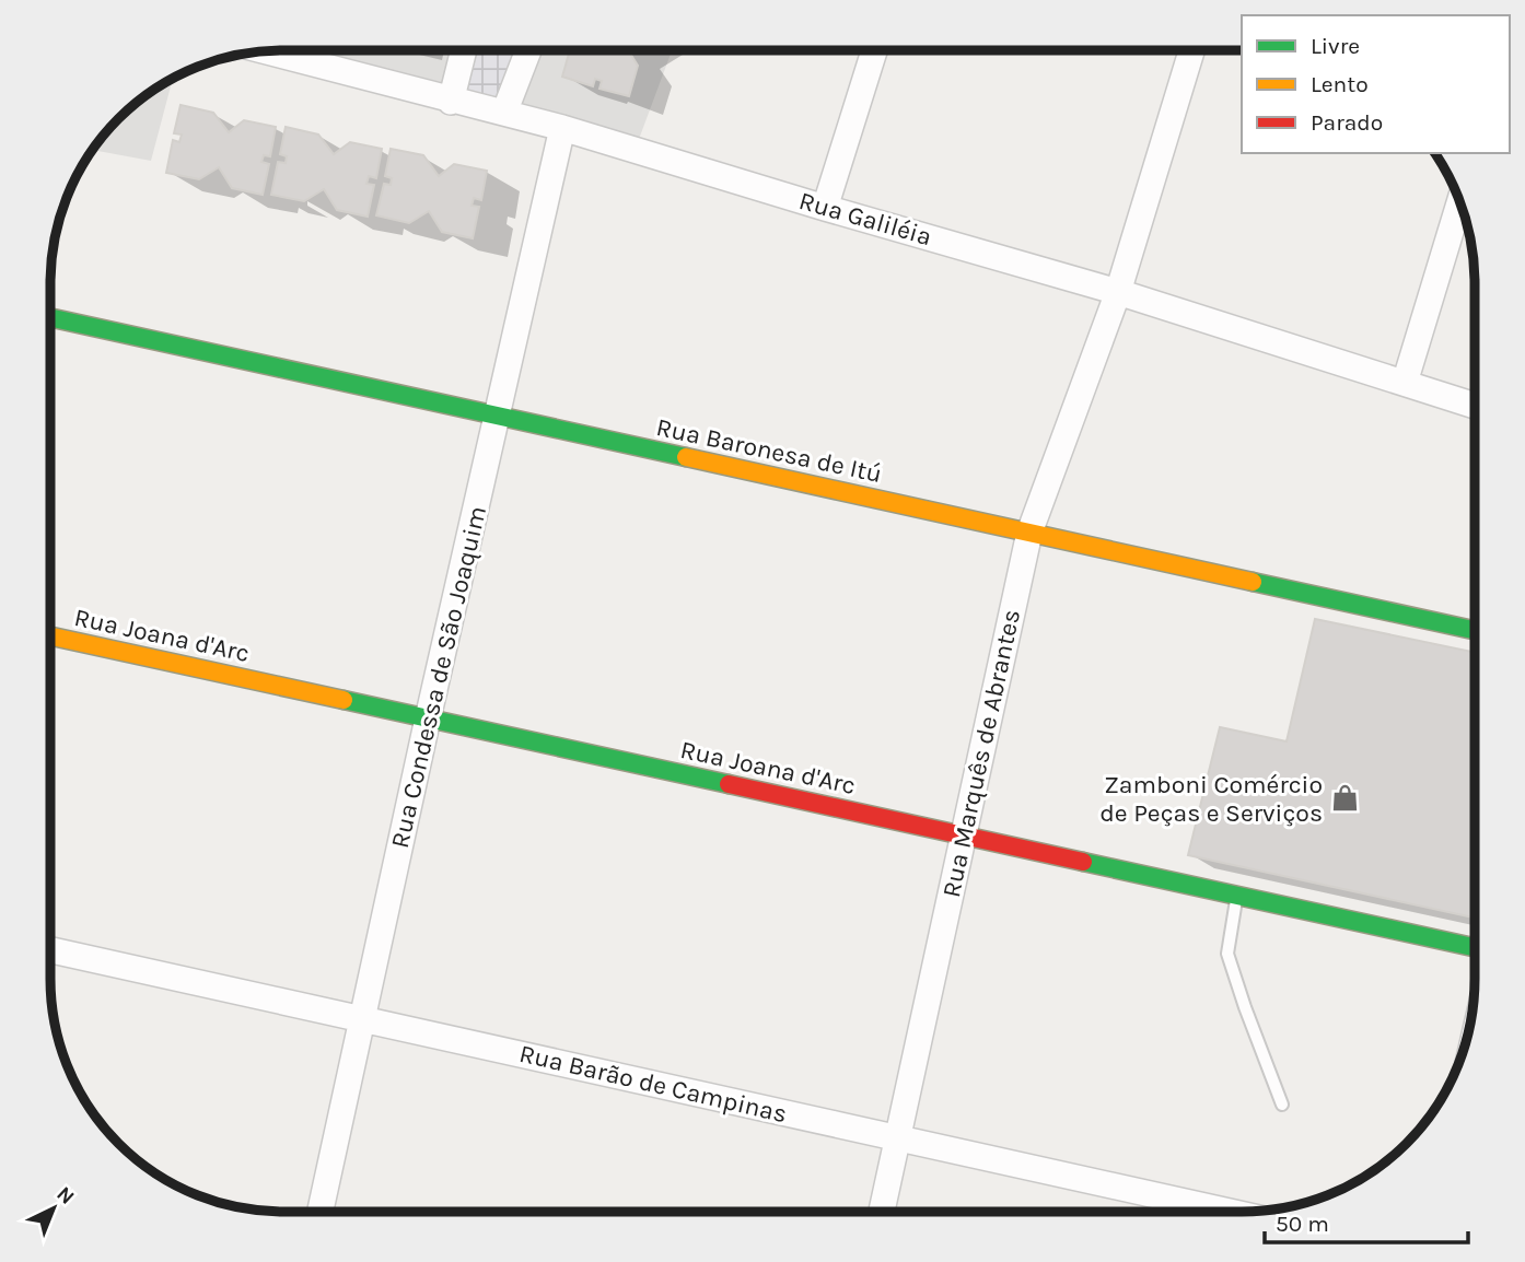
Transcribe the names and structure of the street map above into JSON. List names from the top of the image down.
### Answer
{
  "streets": {
    "street": [
      "Rua Galiléia",
      "Rua Baronesa de Itú",
      "Rua Joana d'Arc",
      "Rua Condessa de São Joaquim",
      "Rua Marquês de Abrantes",
      "Rua Barão de Campinas"
    ]
  },
  "crossings": [
    ["Rua Galiléia", "Rua Condessa de São Joaquim"],
    ["Rua Galiléia", "Rua Marquês de Abrantes"],
    ["Rua Baronesa de Itú", "Rua Condessa de São Joaquim"],
    ["Rua Baronesa de Itú", "Rua Marquês de Abrantes"],
    ["Rua Joana d'Arc", "Rua Condessa de São Joaquim"],
    ["Rua Joana d'Arc", "Rua Marquês de Abrantes"],
    ["Rua Condessa de São Joaquim", "Rua Barão de Campinas"],
    ["Rua Marquês de Abrantes", "Rua Barão de Campinas"]
  ],
  "places": {
    "shop": ["Zamboni Comércio de Peças e Serviços"]
  },
  "legend": ["Livre", "Lento", "Parado"],
  "scale_bar": "50 m",
  "north": "top right"
}
